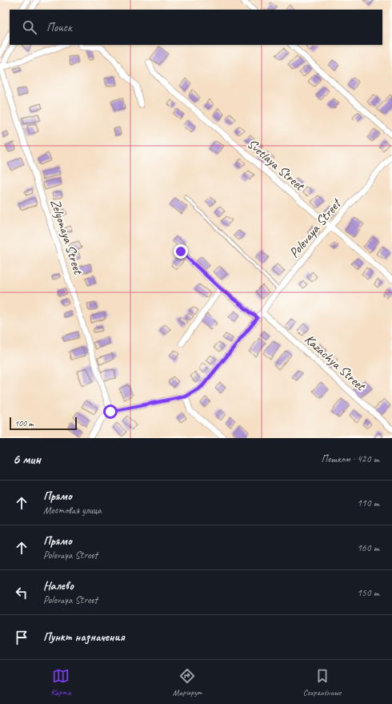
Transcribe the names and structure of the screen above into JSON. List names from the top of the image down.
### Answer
{
  "streets": {
    "street": [
      "Svetlaya Street",
      "Polevaya Street",
      "Zelyonaya Street",
      "Kazachya Street"
    ]
  },
  "crossings": [
    ["Svetlaya Street", "Polevaya Street"],
    ["Polevaya Street", "Kazachya Street"]
  ],
  "scale_bar": "100 m",
  "page": {
    "search": "Поиск",
    "scale": "100 m",
    "heading": ["6 мин", "Пешком · 420 m"],
    "list": [
      ["Прямо", "Мостовая улица", "110 m"],
      ["Прямо", "Polevaya Street", "160 m"],
      ["Налево", "Polevaya Street", "150 m"],
      "Пункт назначения"
    ],
    "nav": ["Карта", "Маршрут", "Сохранённые"]
  }
}
